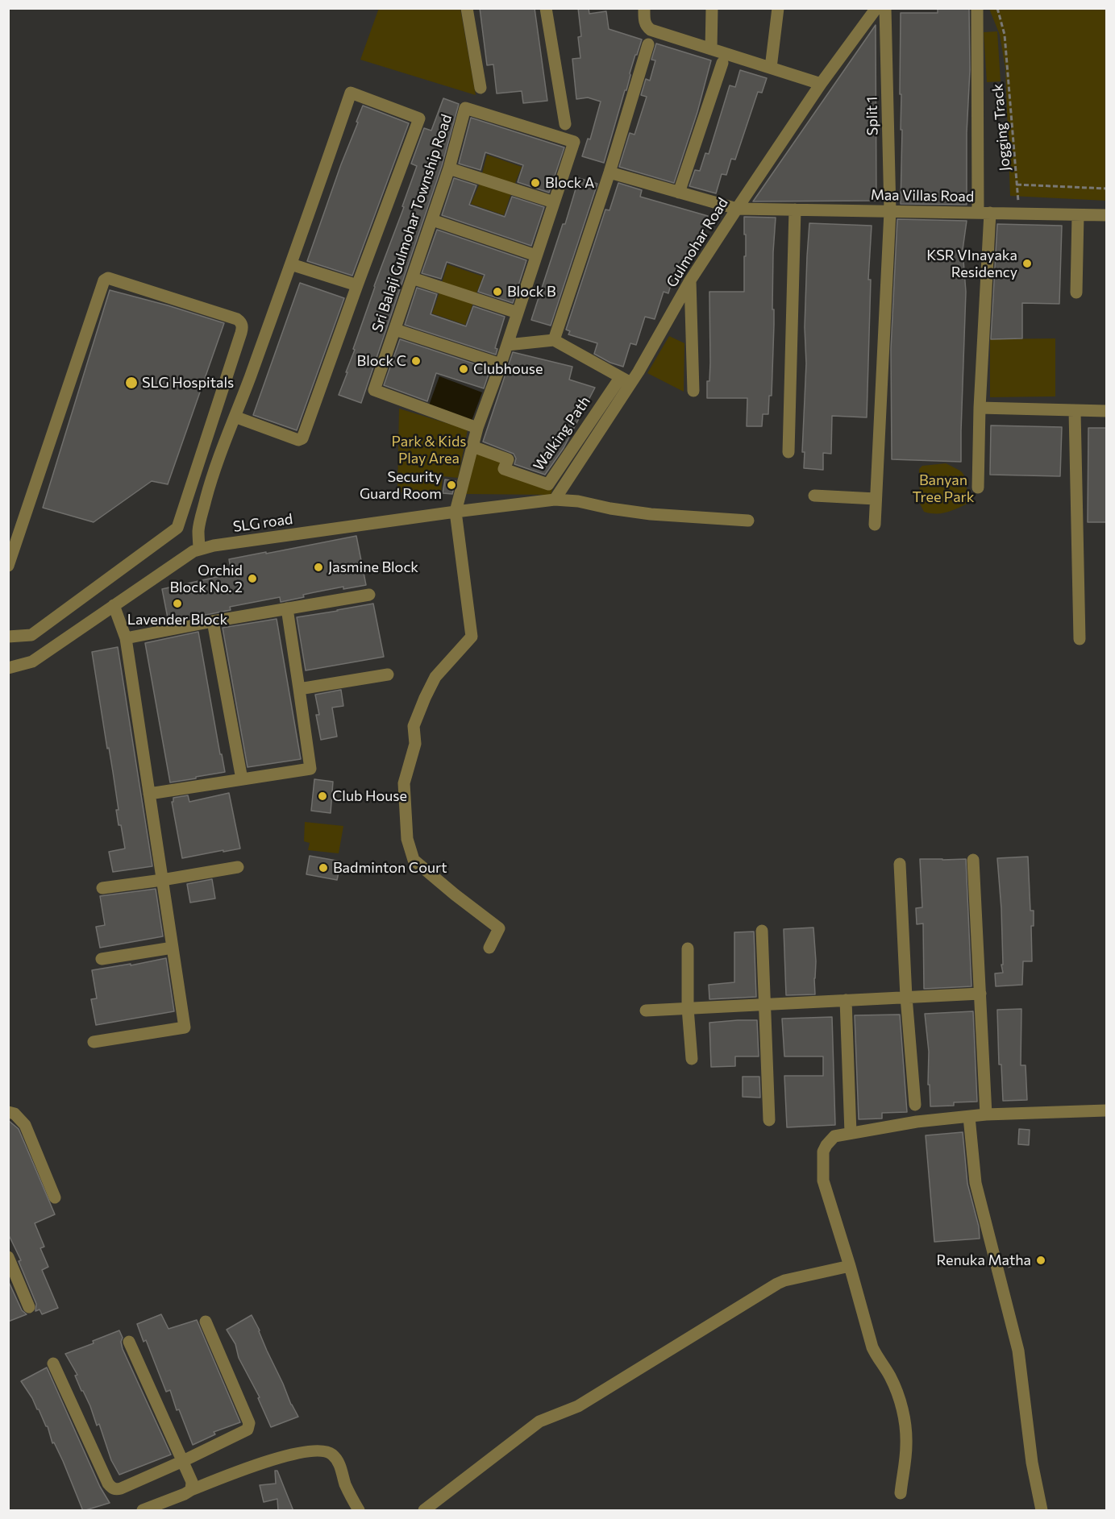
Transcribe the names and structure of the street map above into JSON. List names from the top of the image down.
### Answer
{
  "streets": {
    "street": [
      "Split 1",
      "Maa Villas Road",
      "Sri Balaji Gulmohar Township Road",
      "Gulmohar Road",
      "Walking Path",
      "SLG road"
    ],
    "path": ["Jogging Track"]
  },
  "crossings": [
    ["Split 1", "Maa Villas Road"],
    ["Maa Villas Road", "Gulmohar Road"],
    ["Sri Balaji Gulmohar Township Road", "Walking Path"],
    ["Sri Balaji Gulmohar Township Road", "SLG road"],
    ["Gulmohar Road", "Walking Path"],
    ["Gulmohar Road", "SLG road"]
  ],
  "parks": ["Park & Kids Play Area", "Banyan Tree Park"],
  "places": [
    "Block A",
    "KSR VInayaka Residency",
    "Block B",
    "Block C",
    "Clubhouse",
    "SLG Hospitals",
    "Security Guard Room",
    "Jasmine Block",
    "Orchid Block No. 2",
    "Lavender Block",
    "Club House",
    "Badminton Court",
    "Renuka Matha"
  ]
}
